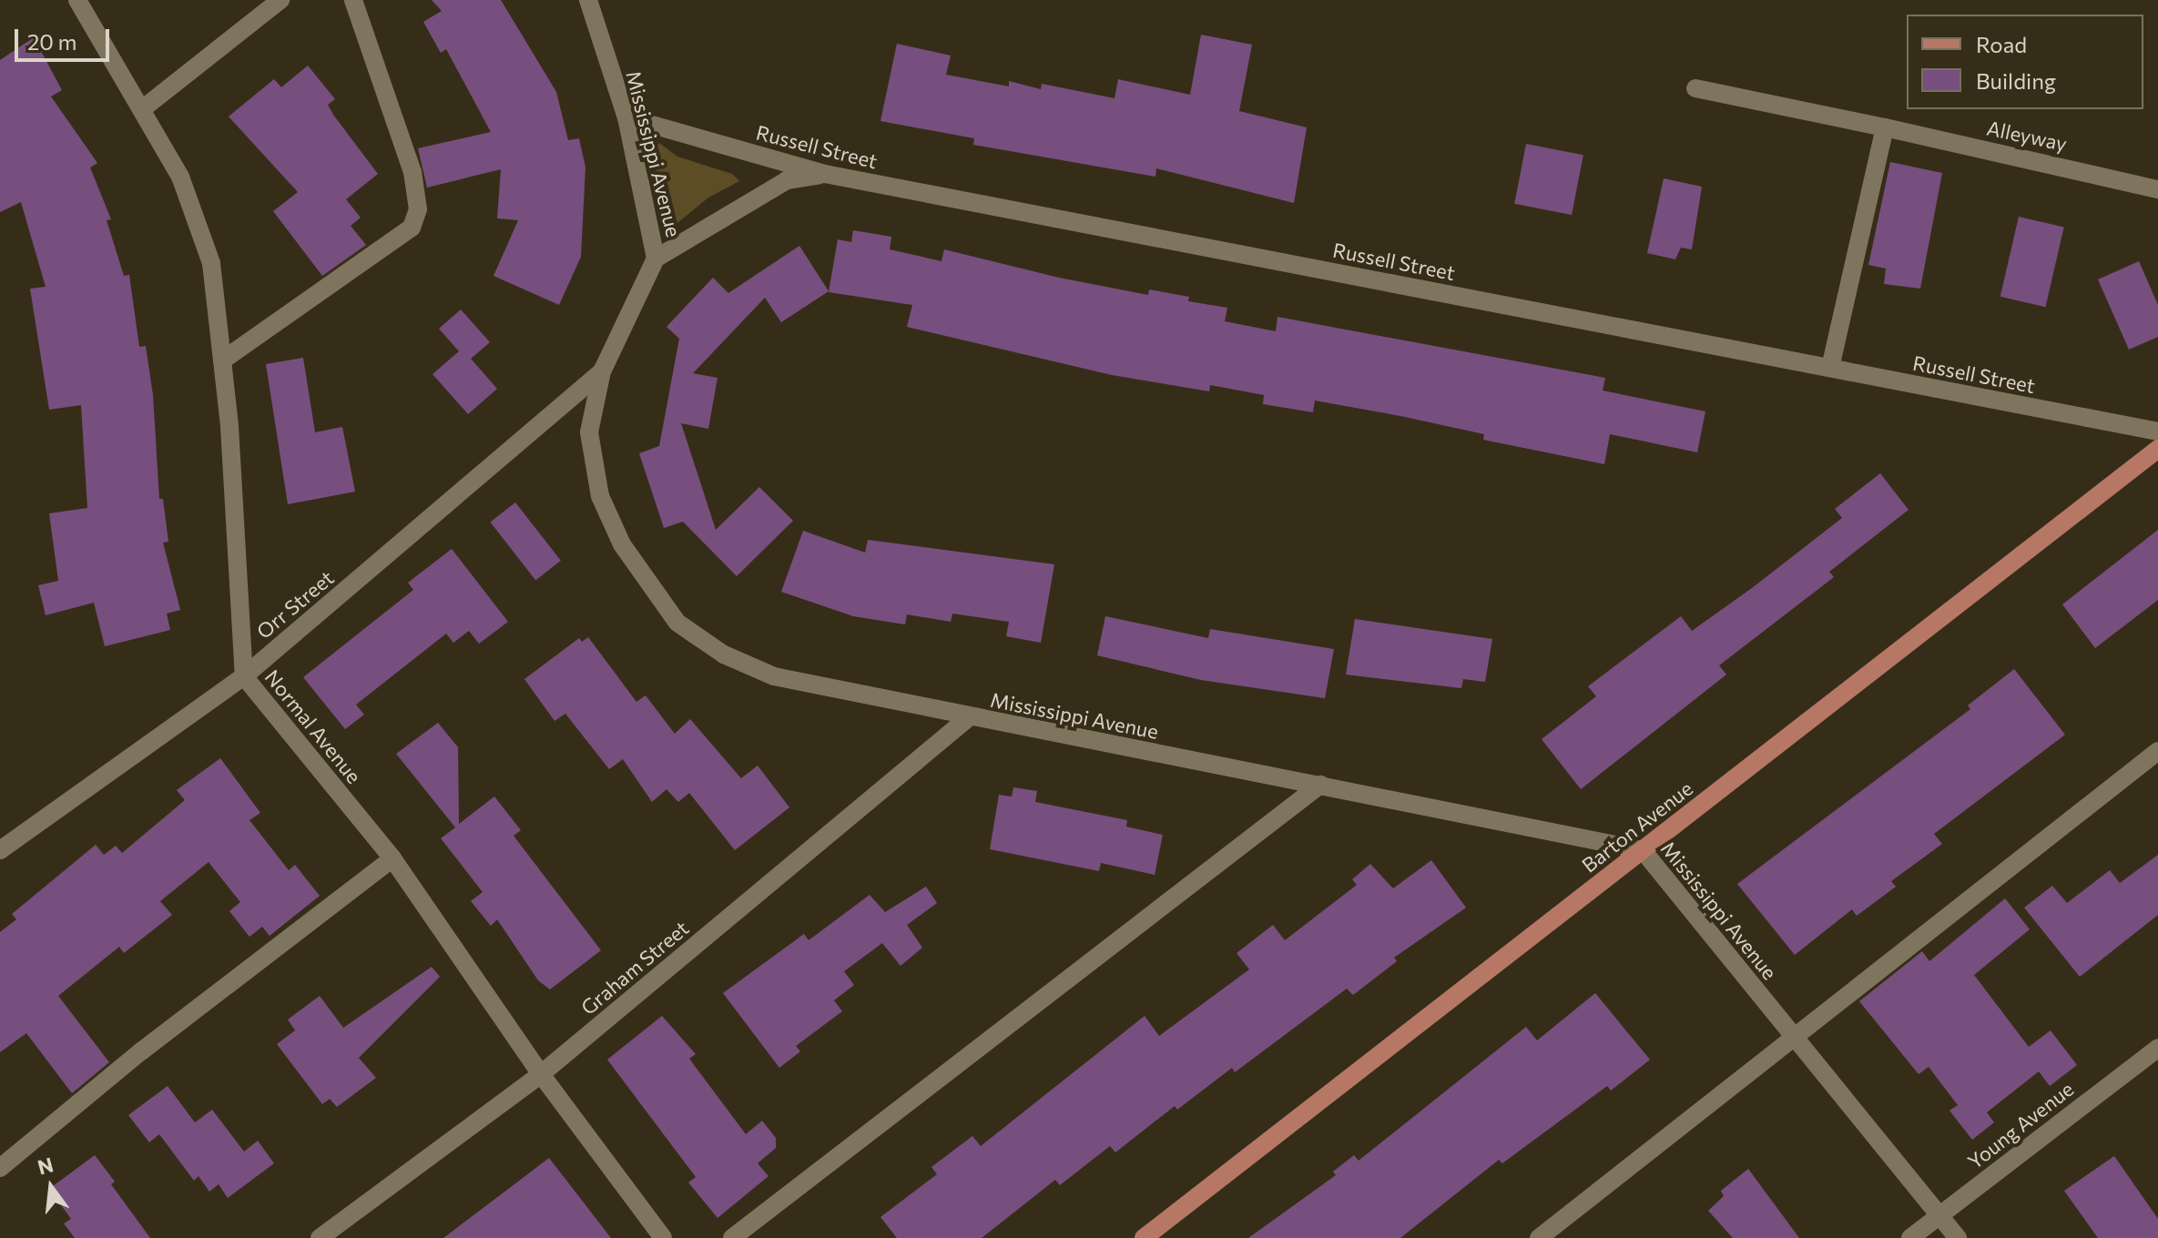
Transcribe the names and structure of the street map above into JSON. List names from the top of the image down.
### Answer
{
  "streets": {
    "main road": ["Barton Avenue"],
    "street": [
      "Alleyway",
      "Russell Street",
      "Mississippi Avenue",
      "Orr Street",
      "Normal Avenue",
      "Graham Street",
      "Young Avenue"
    ]
  },
  "crossings": [
    ["Russell Street", "Mississippi Avenue"],
    ["Mississippi Avenue", "Orr Street"],
    ["Mississippi Avenue", "Barton Avenue"],
    ["Mississippi Avenue", "Graham Street"],
    ["Mississippi Avenue", "Young Avenue"],
    ["Orr Street", "Normal Avenue"],
    ["Normal Avenue", "Graham Street"]
  ],
  "legend": ["Road", "Building"],
  "scale_bar": "20 m",
  "north": "top"
}
